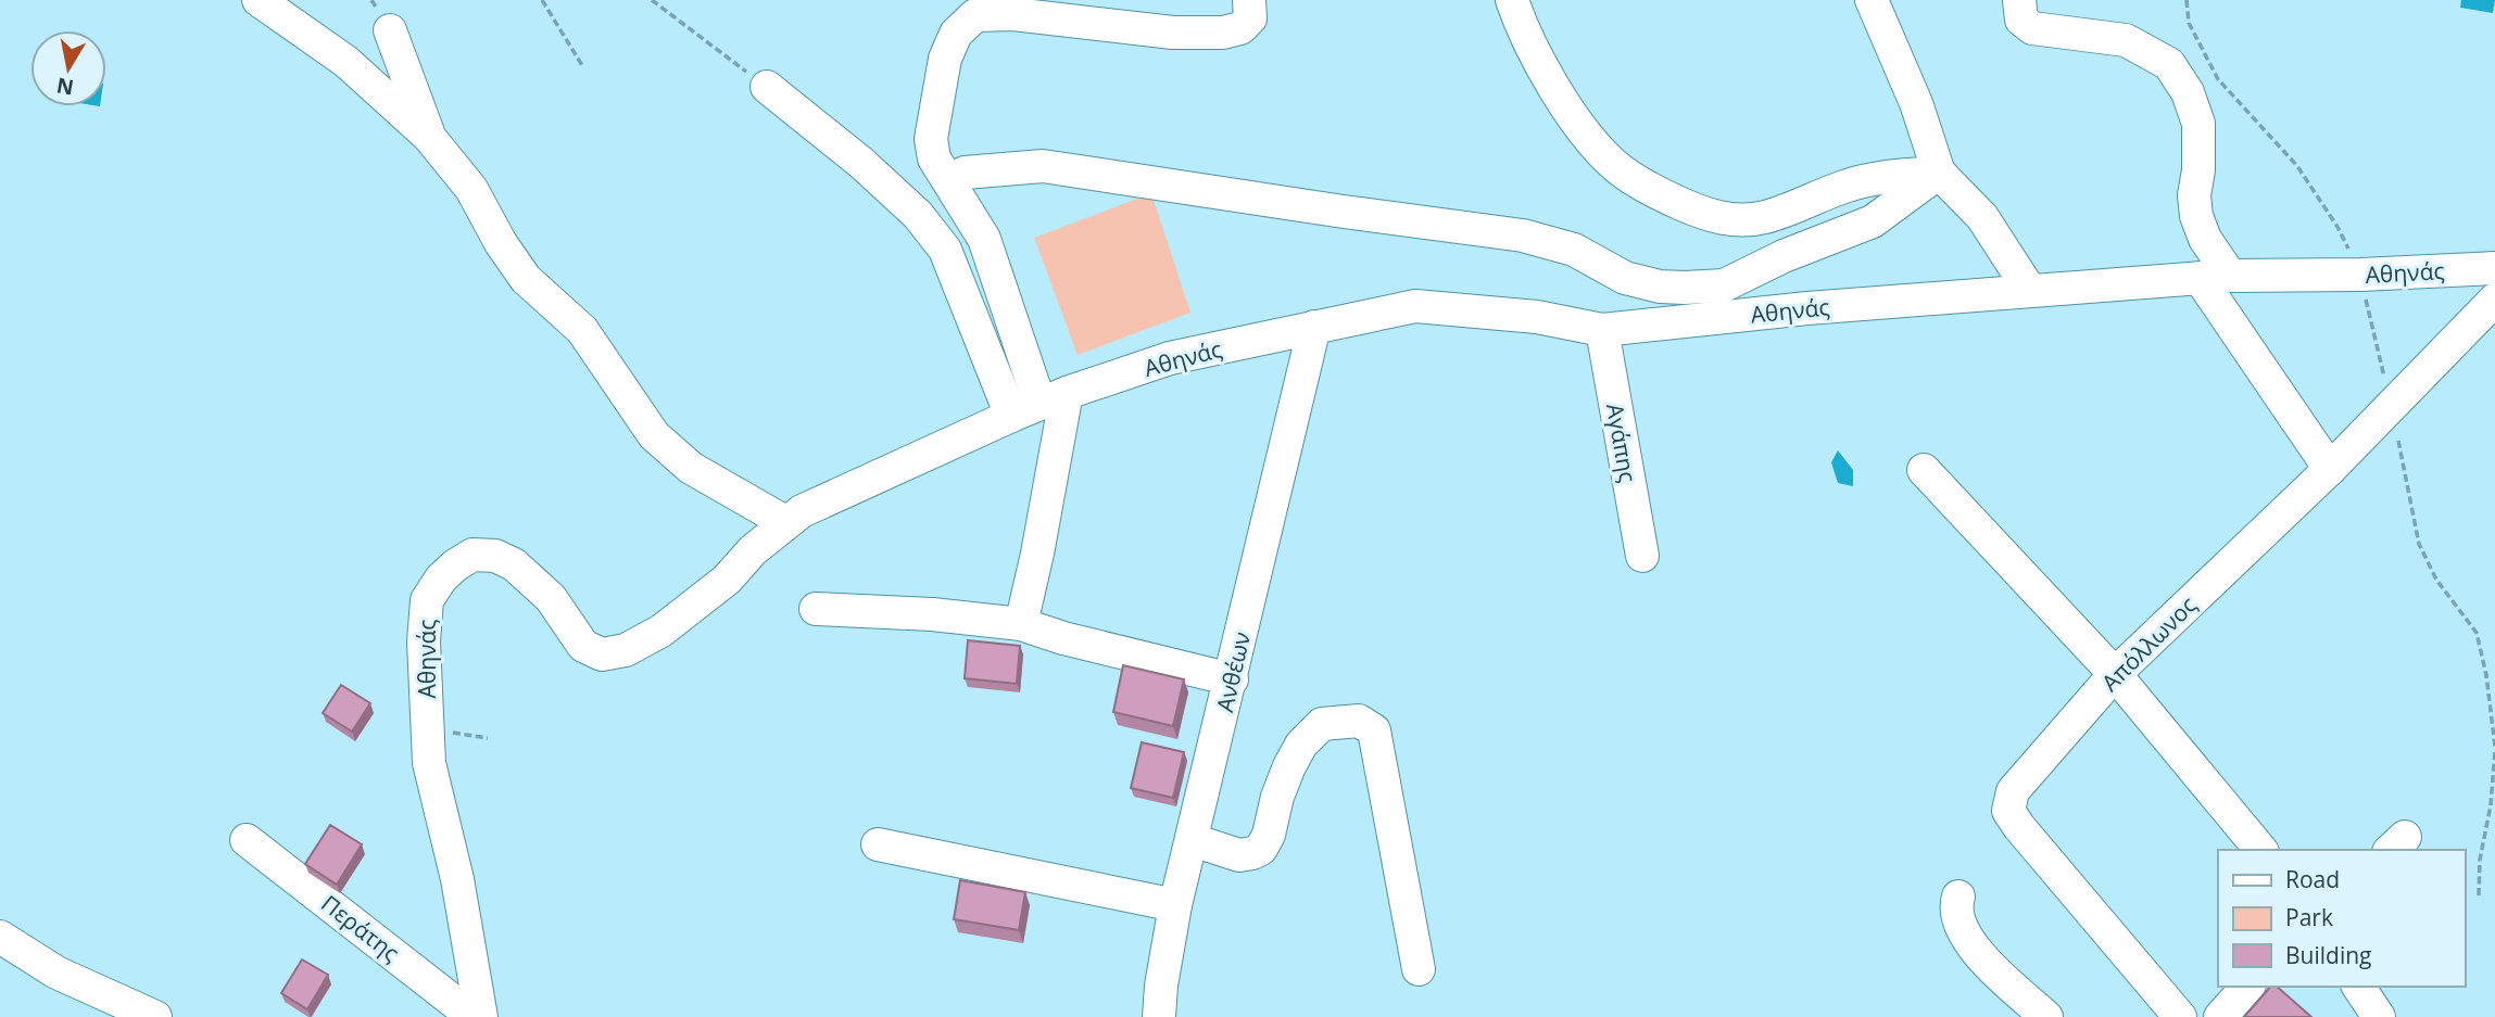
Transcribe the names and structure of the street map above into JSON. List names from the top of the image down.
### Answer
{
  "streets": {
    "street": [
      "Αθηνάς",
      "Αγάπης",
      "Απόλλωνος",
      "Ανθέων",
      "Περάτης"
    ]
  },
  "crossings": [
    ["Αθηνάς", "Αγάπης"],
    ["Αθηνάς", "Ανθέων"]
  ],
  "legend": ["Road", "Park", "Building"],
  "north": "bottom"
}
